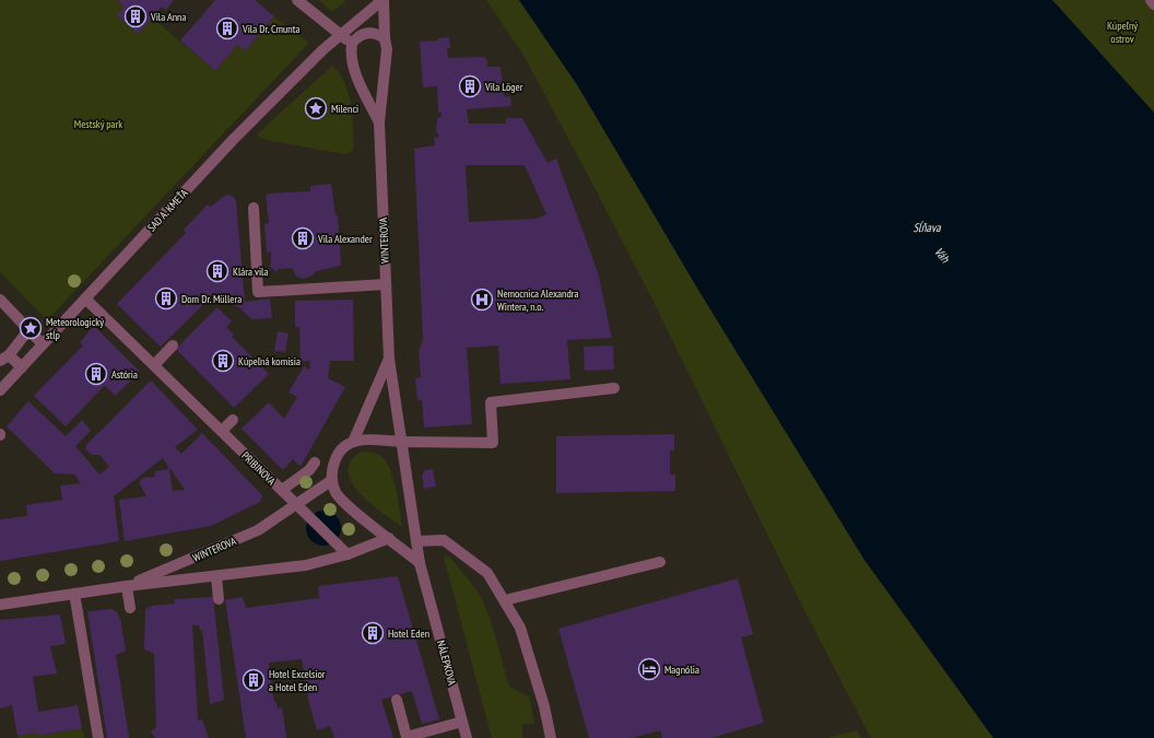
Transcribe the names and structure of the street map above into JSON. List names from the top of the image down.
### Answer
{
  "streets": {
    "street": [
      "SAD A. KMEŤA",
      "WINTEROVA",
      "PRIBINOVA",
      "NÁLEPKOVA"
    ]
  },
  "crossings": [
    ["SAD A. KMEŤA", "WINTEROVA"],
    ["SAD A. KMEŤA", "PRIBINOVA"],
    ["WINTEROVA", "PRIBINOVA"],
    ["WINTEROVA", "NÁLEPKOVA"]
  ],
  "water": ["Sĺňava", "Váh"],
  "parks": ["Kúpeľný ostrov", "Mestský park"],
  "places": {
    "building": [
      "Vila Anna",
      "Vila Dr. Cmunta",
      "Vila Löger",
      "Vila Alexander",
      "Klára vila",
      "Dom Dr. Müllera",
      "Kúpeľná komisia",
      "Astória",
      "Hotel Eden",
      "Hotel Excelsior a Hotel Eden"
    ],
    "place": ["Milenci", "Meteorologický stĺp"],
    "hospital": ["Nemocnica Alexandra Wintera, n.o."],
    "hotel": ["Magnólia"]
  }
}
